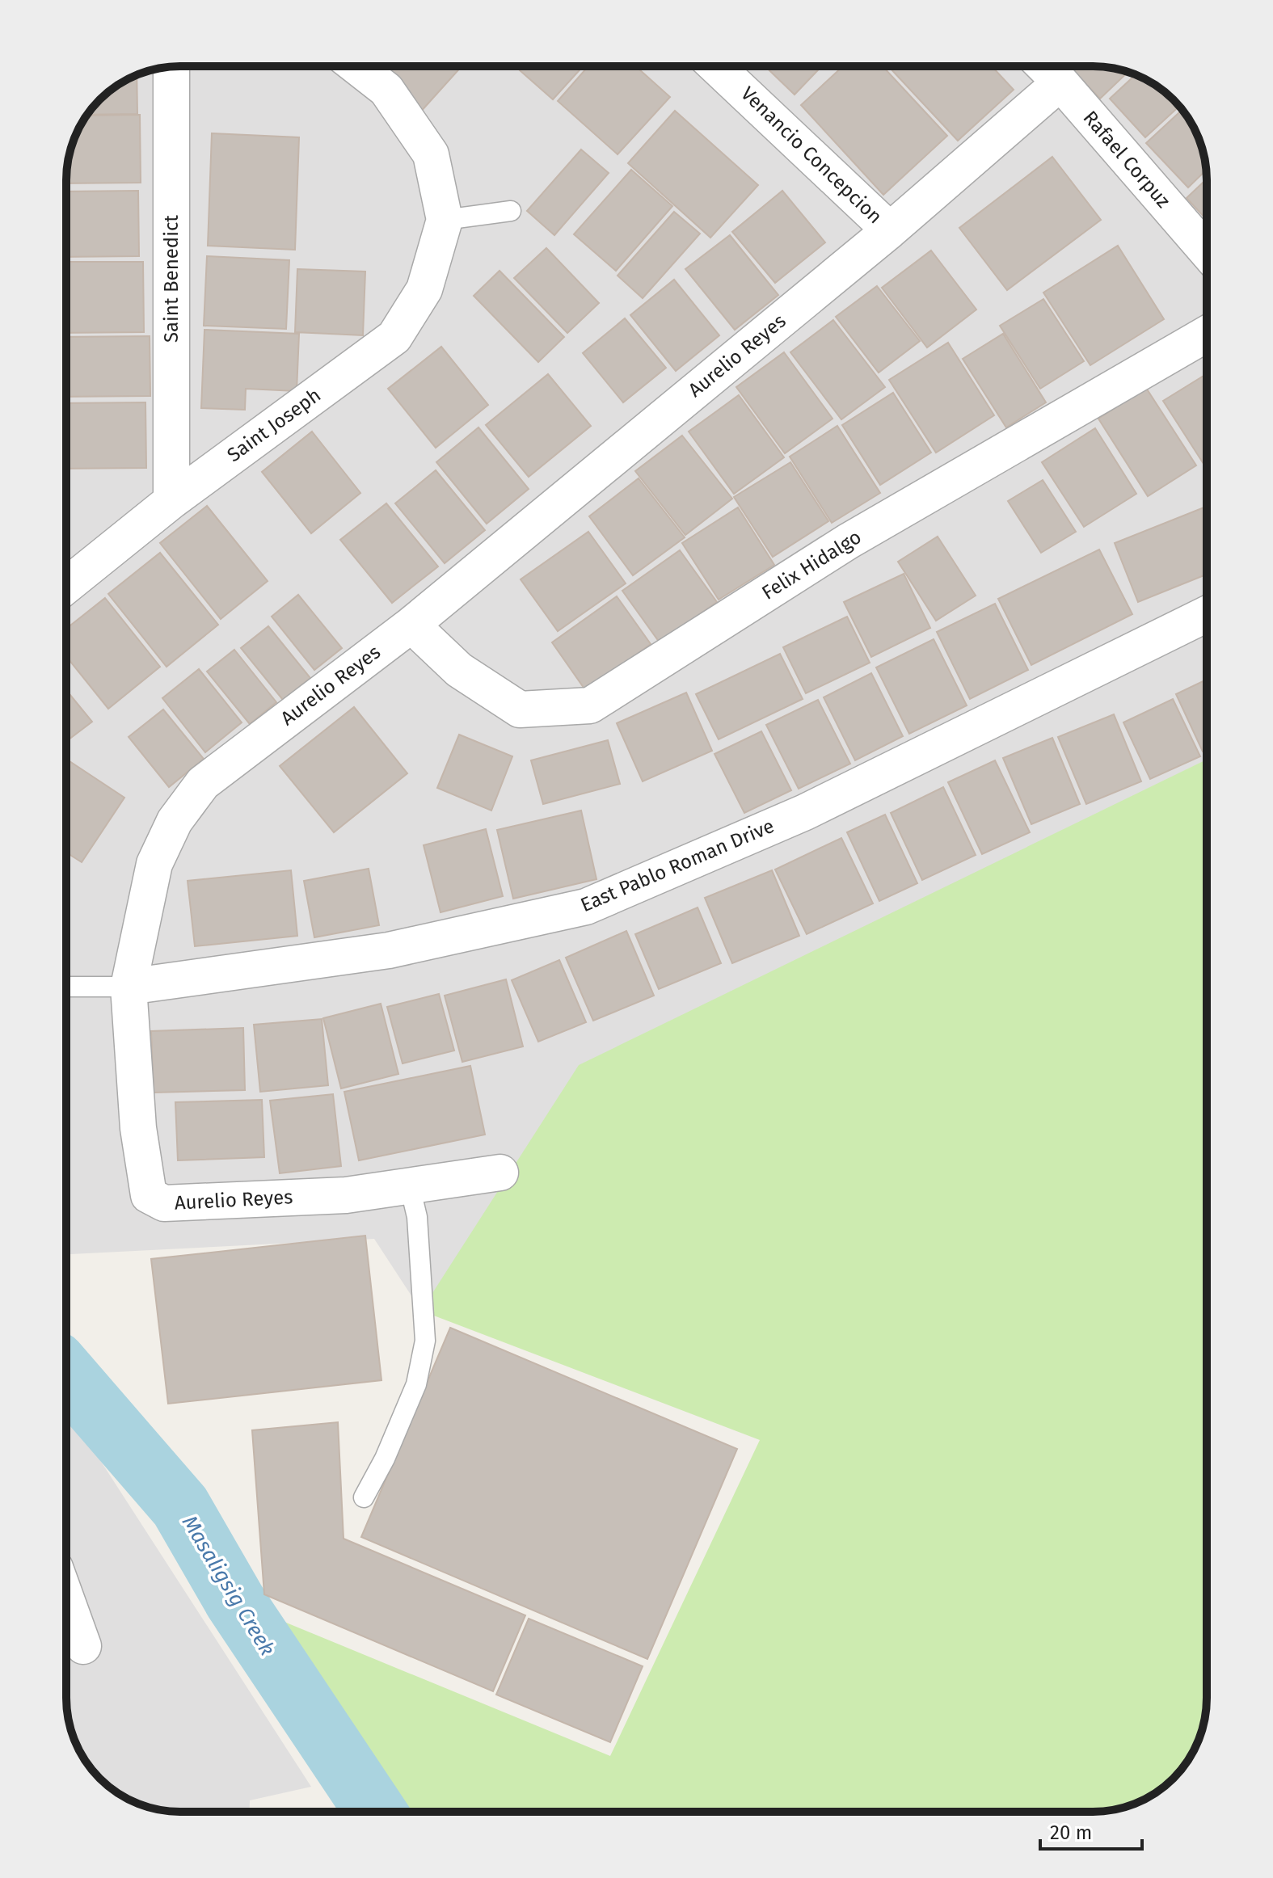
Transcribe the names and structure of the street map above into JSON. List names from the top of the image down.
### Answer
{
  "streets": {
    "street": [
      "Venancio Concepcion",
      "Rafael Corpuz",
      "Saint Benedict",
      "Aurelio Reyes",
      "Saint Joseph",
      "Felix Hidalgo",
      "East Pablo Roman Drive"
    ]
  },
  "crossings": [
    ["Venancio Concepcion", "Aurelio Reyes"],
    ["Rafael Corpuz", "Aurelio Reyes"],
    ["Saint Benedict", "Saint Joseph"],
    ["Aurelio Reyes", "Felix Hidalgo"],
    ["Aurelio Reyes", "East Pablo Roman Drive"]
  ],
  "water": ["Masaligsig Creek"],
  "scale_bar": "20 m"
}
